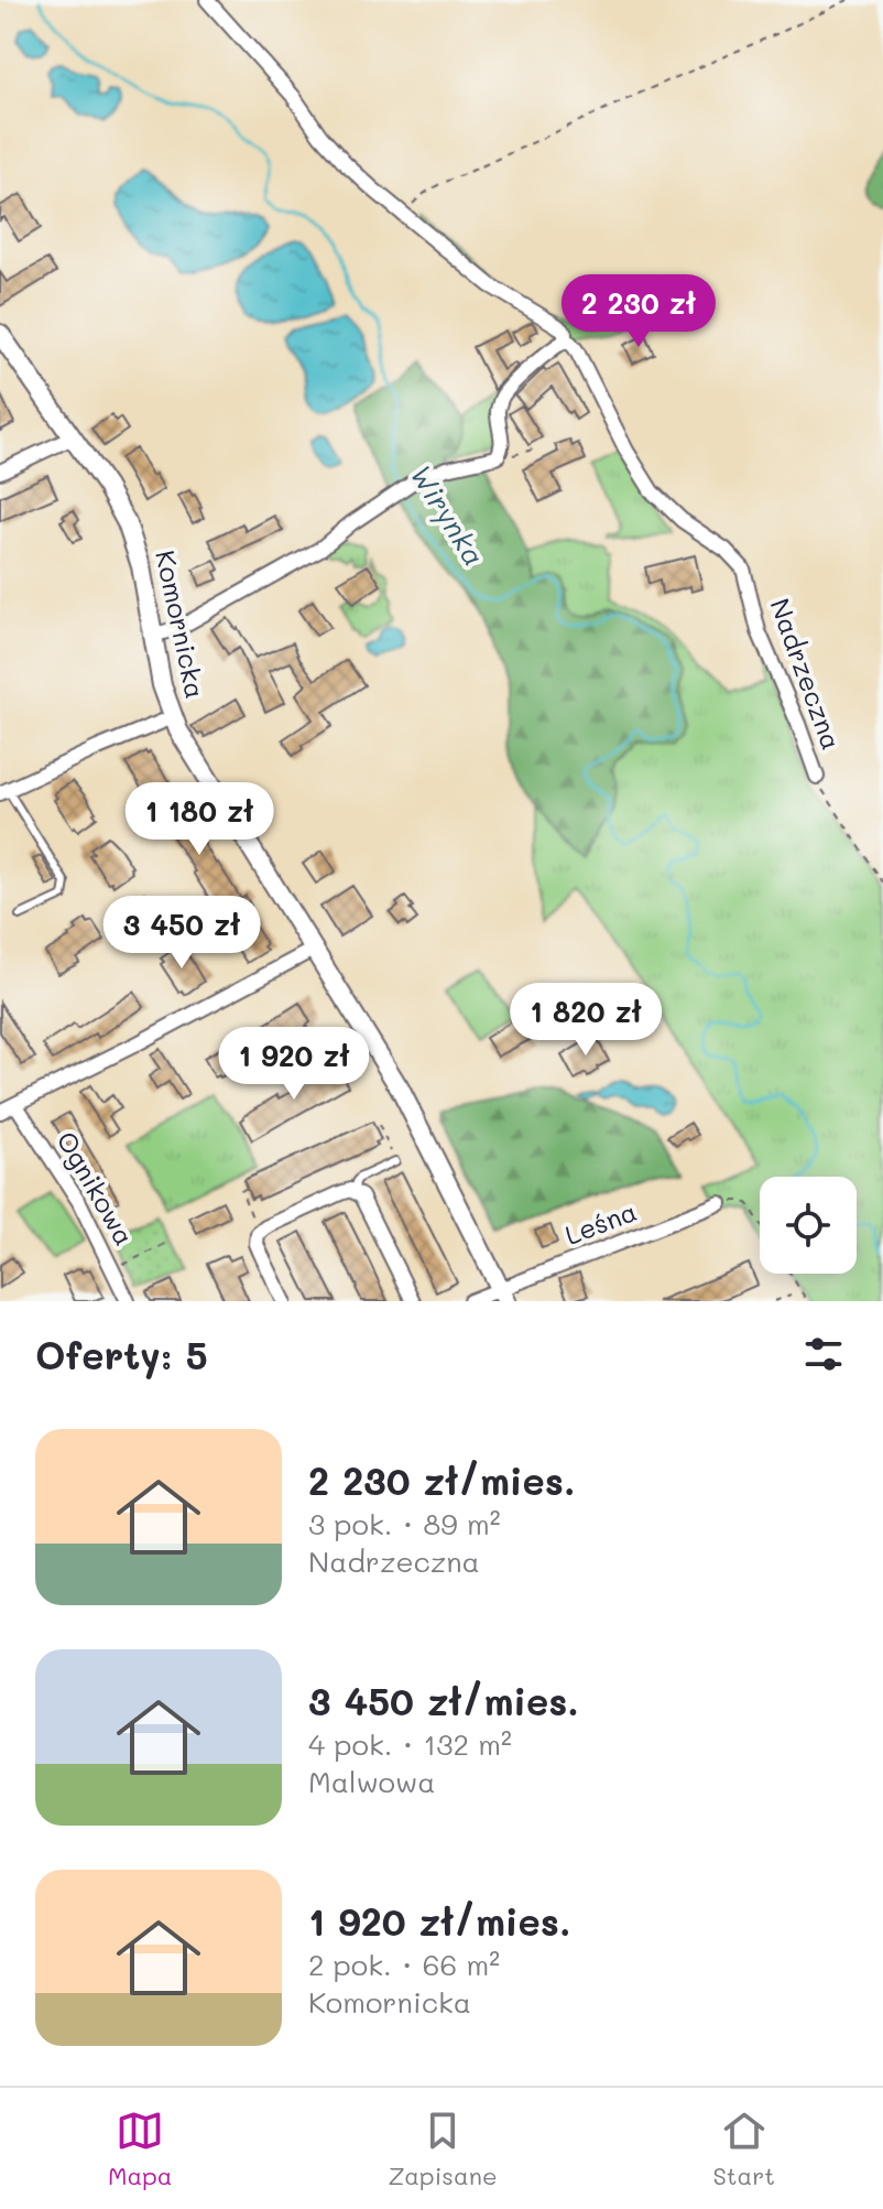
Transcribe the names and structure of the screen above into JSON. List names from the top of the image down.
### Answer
{
  "streets": {
    "street": [
      "Komornicka",
      "Nadrzeczna",
      "Ognikowa",
      "Leśna"
    ]
  },
  "crossings": [
    ["Komornicka", "Leśna"]
  ],
  "water": ["Wirynka"],
  "page": {
    "price": [
      "2 230 zł",
      "1 180 zł",
      "3 450 zł",
      "1 820 zł",
      "1 920 zł"
    ],
    "heading": "Oferty: 5",
    "list": [
      {
        "name": "2 230 zł/mies.",
        "note": "3 pok. · 89 m² · Nadrzeczna"
      },
      {
        "name": "3 450 zł/mies.",
        "note": "4 pok. · 132 m² · Malwowa"
      },
      {
        "name": "1 920 zł/mies.",
        "note": "2 pok. · 66 m² · Komornicka"
      }
    ],
    "tabs": ["Mapa", "Zapisane", "Start"]
  }
}
